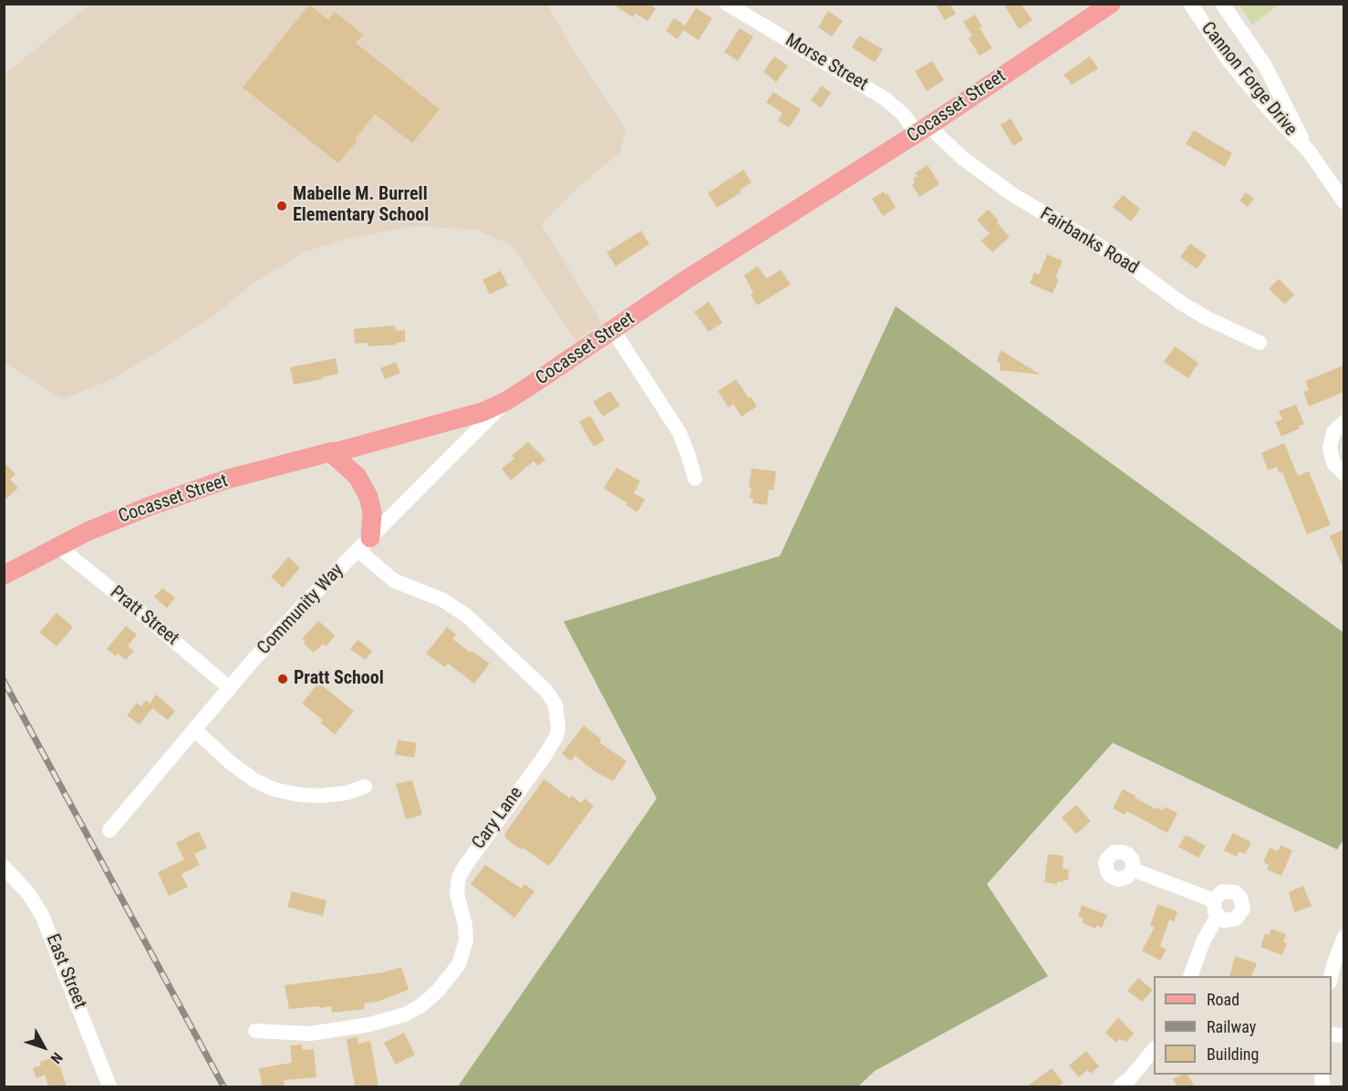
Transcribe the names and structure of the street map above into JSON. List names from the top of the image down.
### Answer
{
  "streets": {
    "main road": ["Cocasset Street"],
    "street": [
      "Morse Street",
      "Cannon Forge Drive",
      "Fairbanks Road",
      "Community Way",
      "Pratt Street",
      "Cary Lane",
      "East Street"
    ]
  },
  "crossings": [
    ["Morse Street", "Cocasset Street"],
    ["Morse Street", "Fairbanks Road"],
    ["Cocasset Street", "Fairbanks Road"],
    ["Cocasset Street", "Community Way"],
    ["Cocasset Street", "Pratt Street"],
    ["Community Way", "Pratt Street"],
    ["Community Way", "Cary Lane"]
  ],
  "places": ["Mabelle M. Burrell Elementary School", "Pratt School"],
  "legend": ["Road", "Railway", "Building"],
  "north": "bottom right"
}
